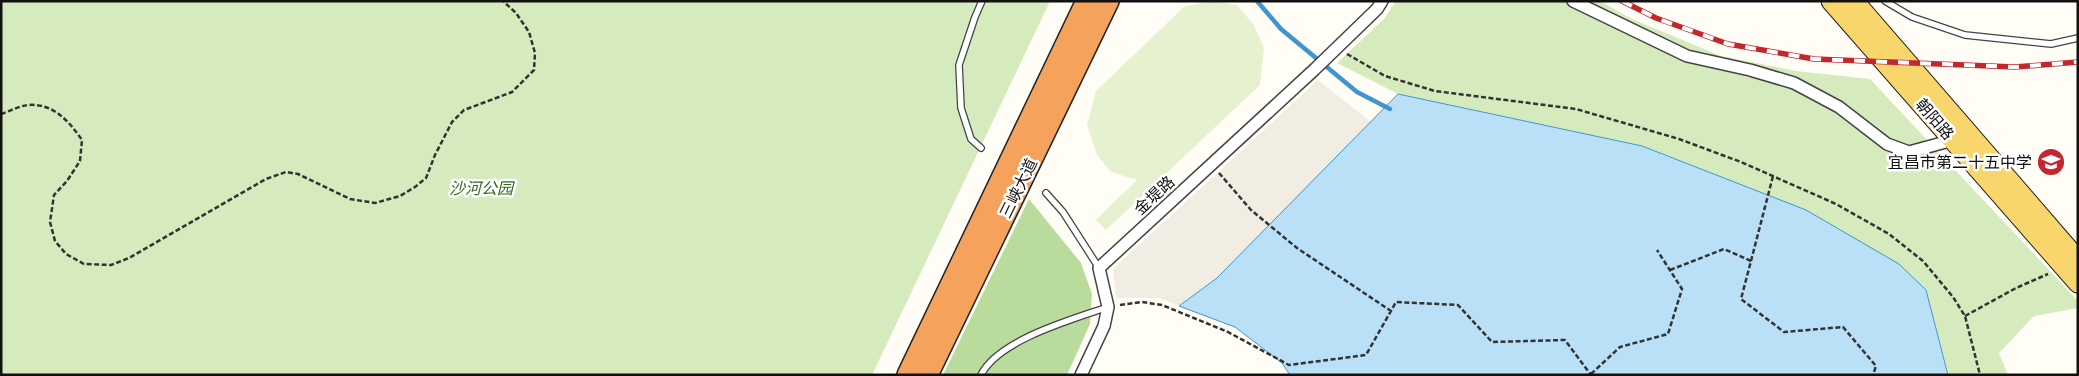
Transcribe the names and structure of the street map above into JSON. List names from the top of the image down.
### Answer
{
  "streets": {
    "highway": ["三峡大道"],
    "main road": ["朝阳路"],
    "street": ["金堤路"]
  },
  "parks": ["沙河公园"],
  "places": {
    "school or university": ["宜昌市第二十五中学"]
  }
}
